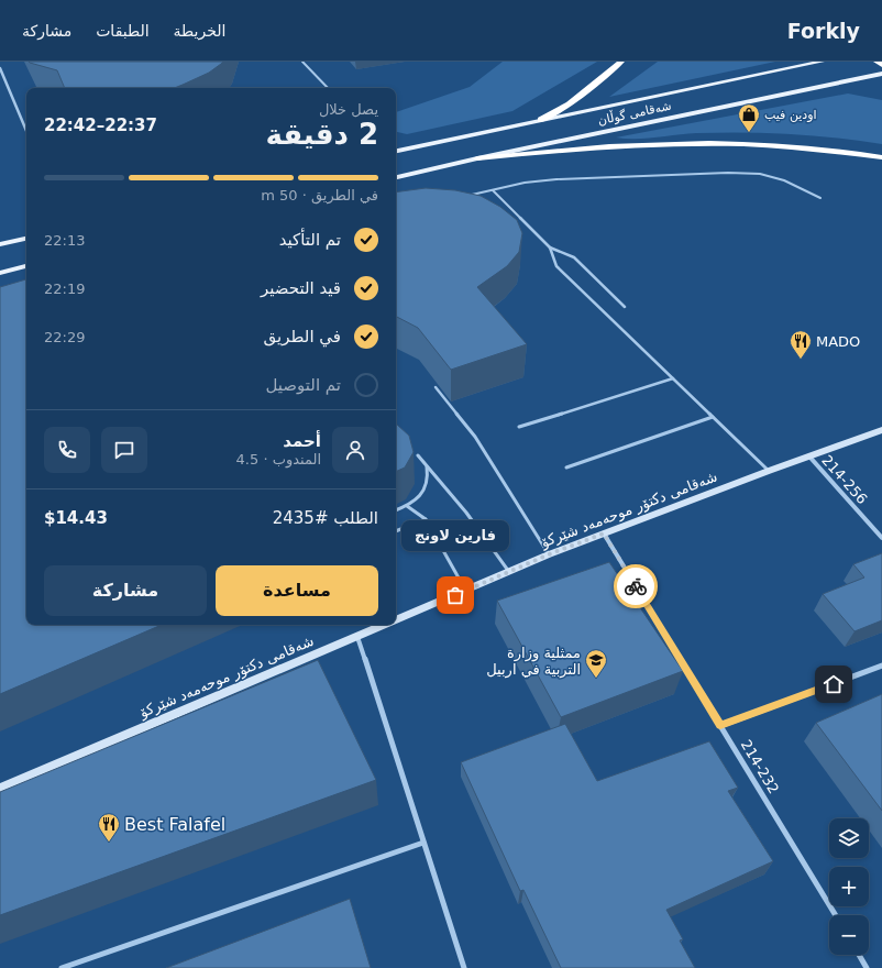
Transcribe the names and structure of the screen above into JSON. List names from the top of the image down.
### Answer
{
  "streets": {
    "main road": ["شەقامی گوڵان"],
    "street": ["214-256", "شەقامی دکتۆر موحەمەد شێرکۆ", "214-232"]
  },
  "crossings": [
    ["214-256", "شەقامی دکتۆر موحەمەد شێرکۆ"],
    ["شەقامی دکتۆر موحەمەد شێرکۆ", "214-232"]
  ],
  "places": {
    "shop": ["اودين فيب"],
    "restaurant": ["MADO", "Best Falafel"],
    "other": ["فارین لاونج"],
    "school or university": ["ممثلية وزارة التربية في اربيل"]
  },
  "page": {
    "header": "Forkly",
    "nav": ["الخريطة", "الطبقات", "مشاركة"],
    "heading": ["2 دقيقة", "يصل خلال", "22:37–22:42"],
    "panel": [
      "أحمد",
      "المندوب · 4.5",
      "الطلب #2435",
      "$14.43"
    ],
    "bar": "في الطريق · 50 m",
    "list": [
      ["تم التأكيد", "22:13"],
      ["قيد التحضير", "22:19"],
      ["في الطريق", "22:29"],
      "تم التوصيل"
    ],
    "bubble": "فارین لاونج",
    "buttons": ["مساعدة", "مشاركة"],
    "map_buttons": ["+", "−"]
  }
}
